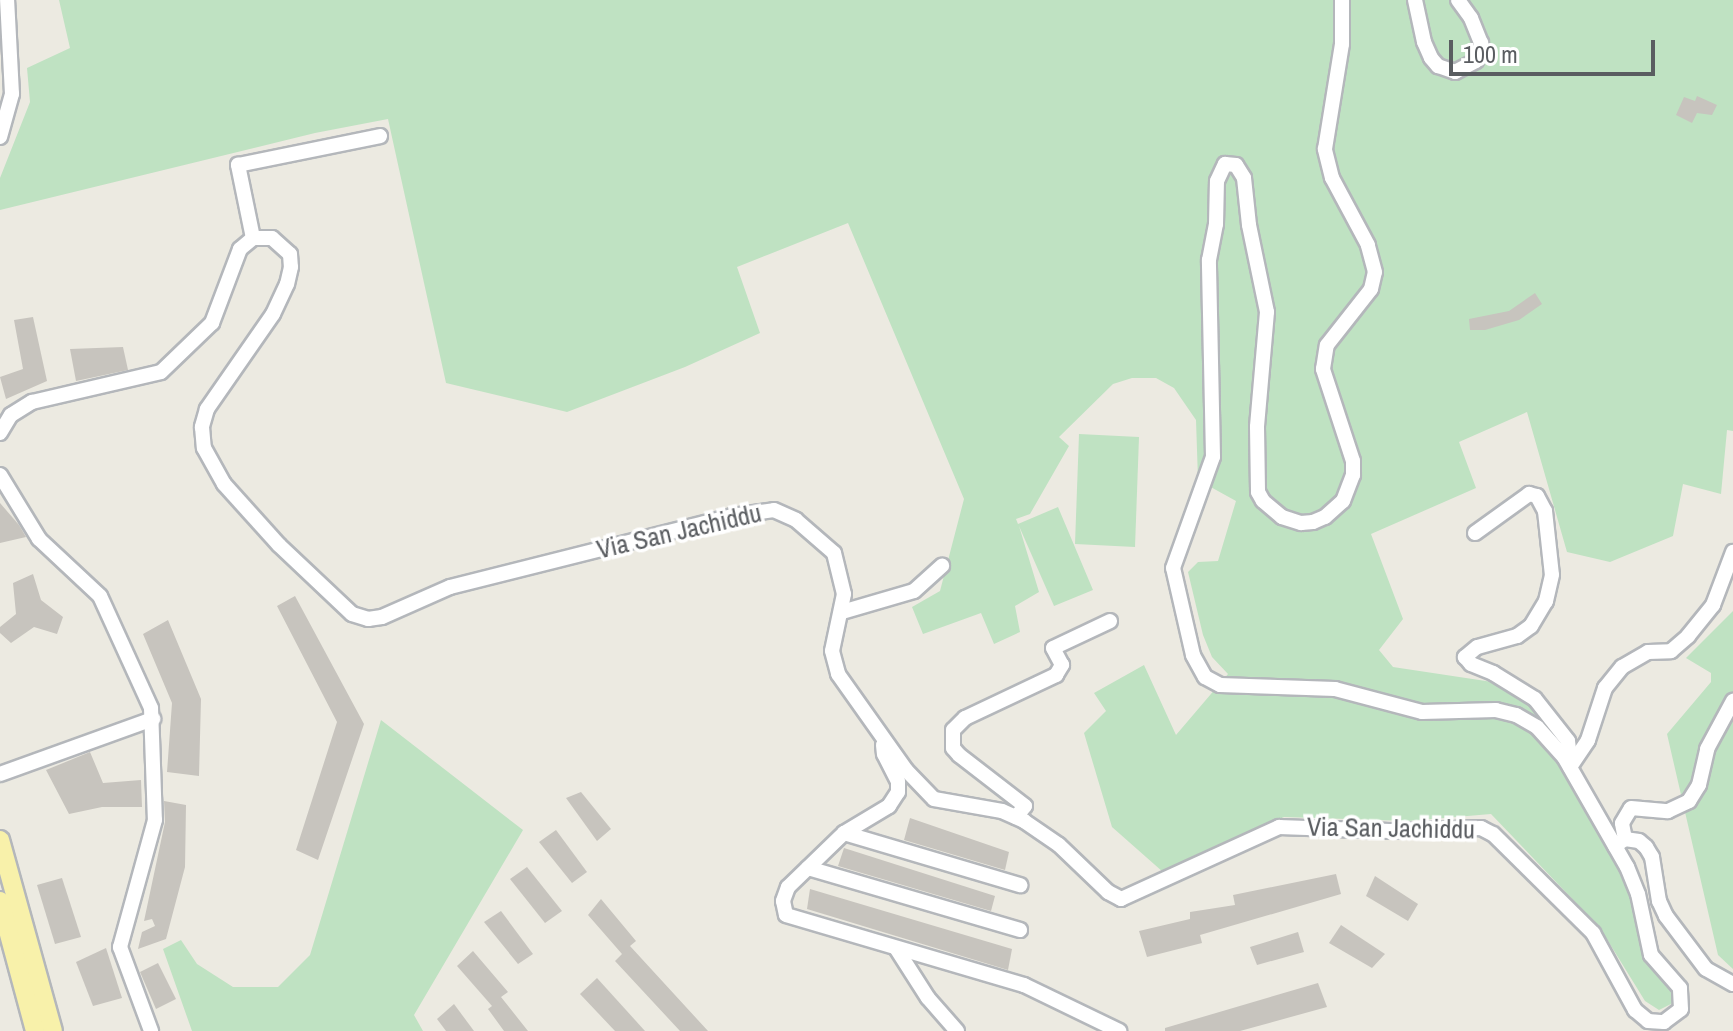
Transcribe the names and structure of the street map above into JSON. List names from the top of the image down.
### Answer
{
  "streets": {
    "street": ["Via San Jachiddu"]
  },
  "scale_bar": "100 m"
}
